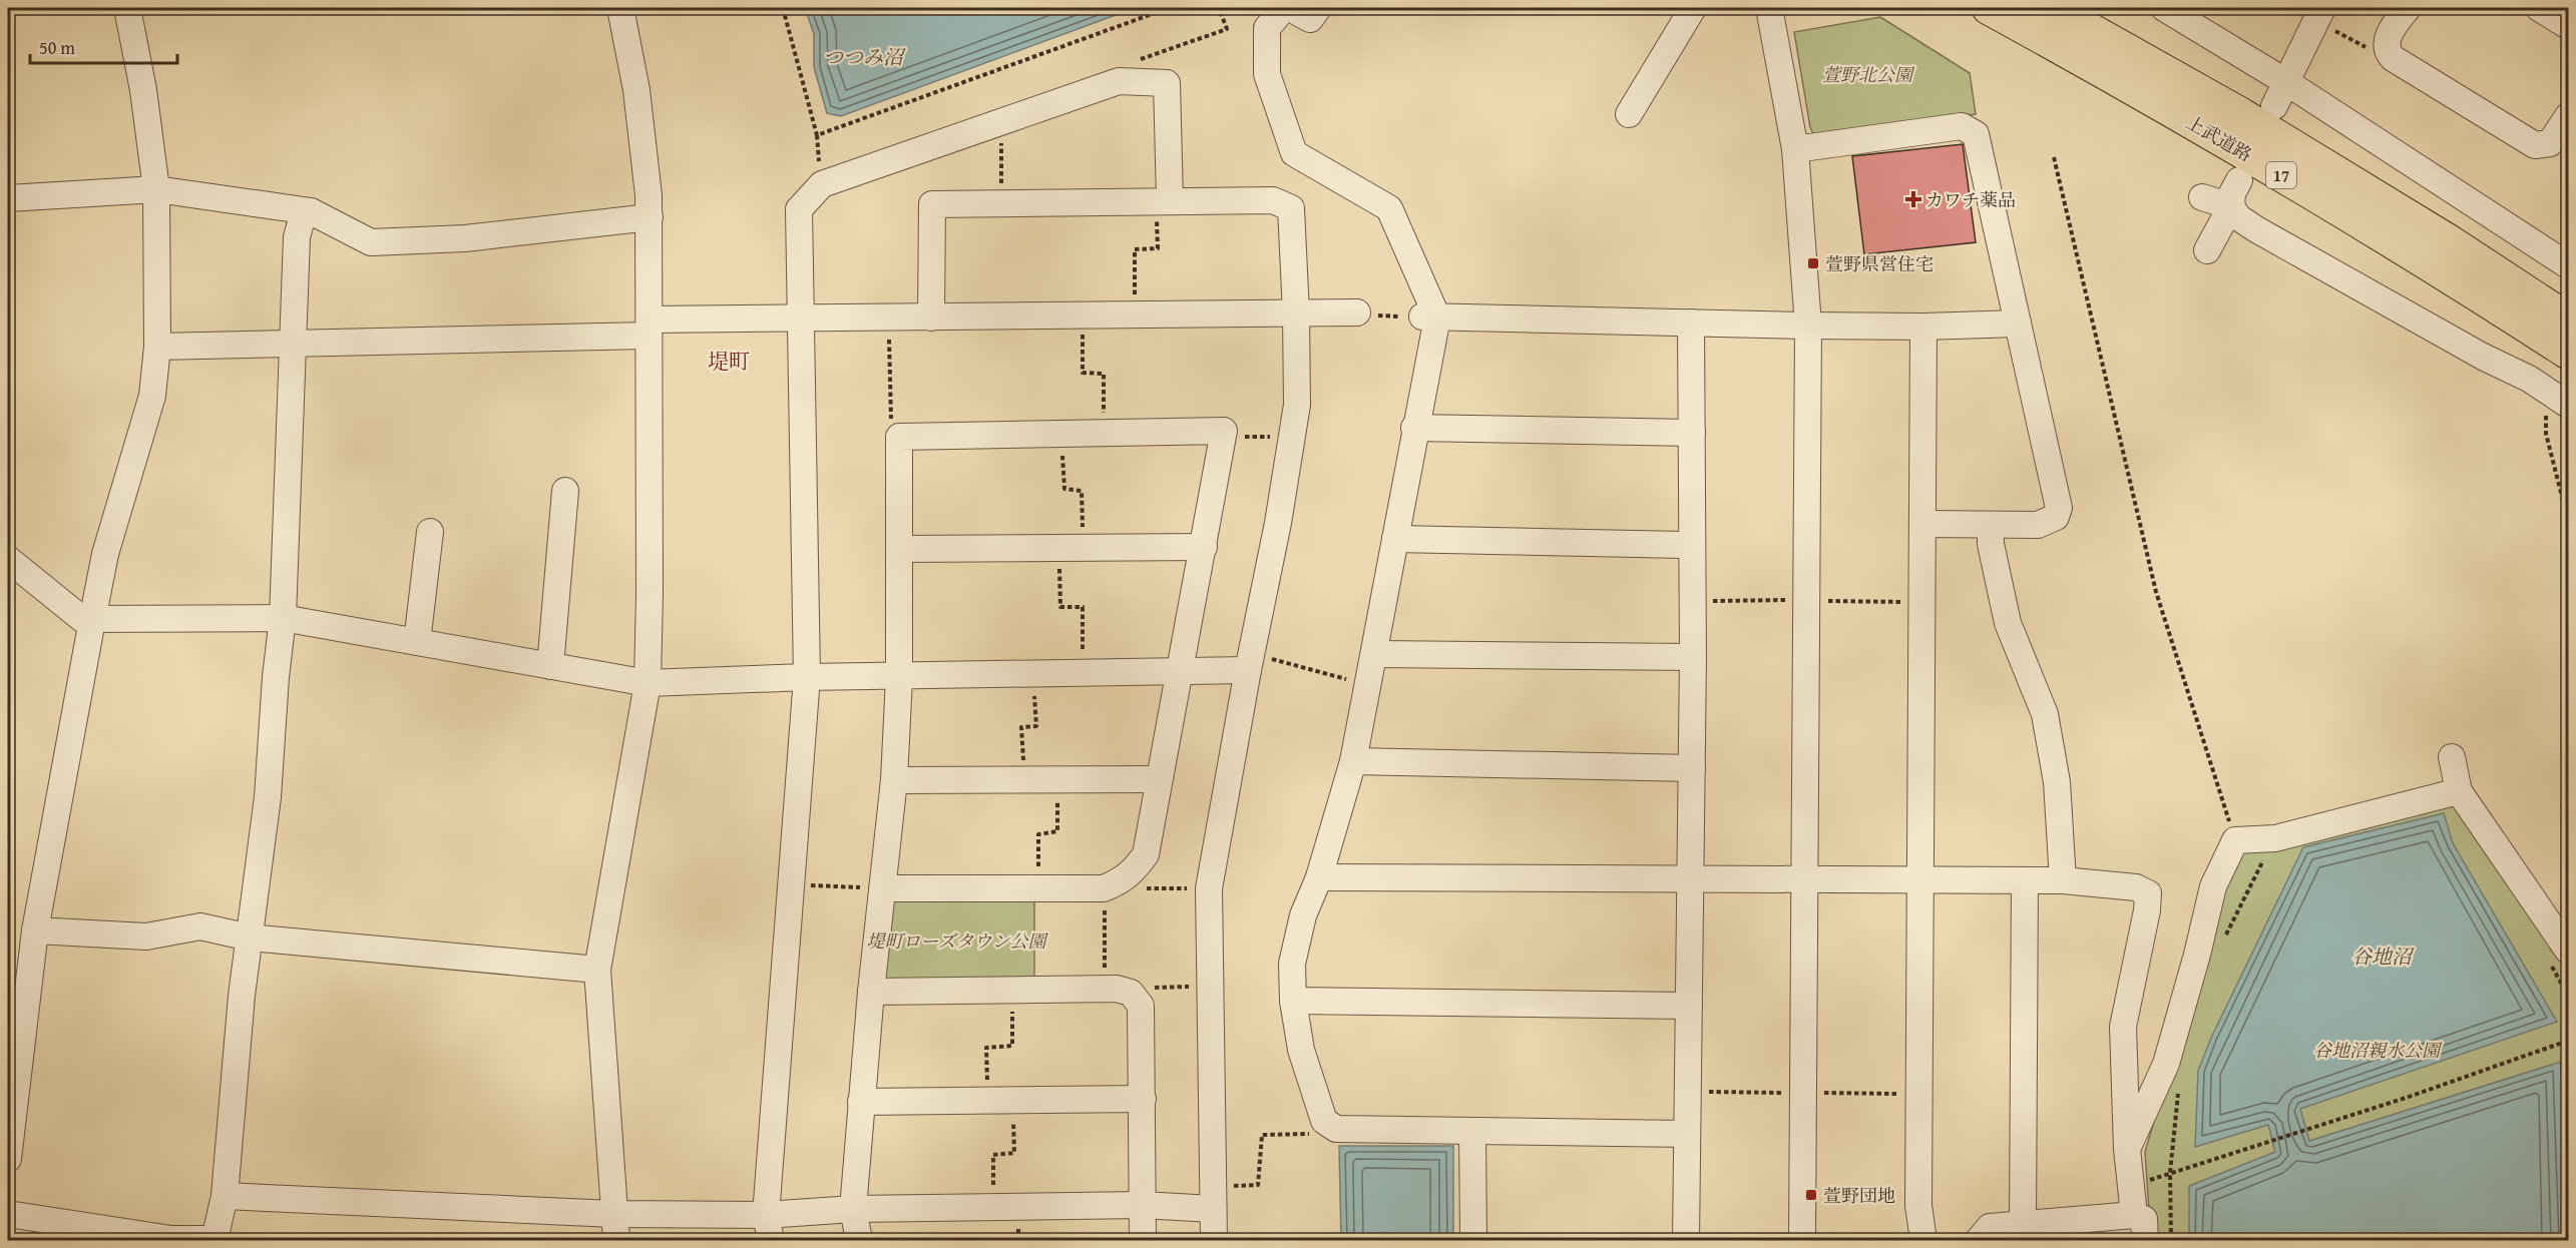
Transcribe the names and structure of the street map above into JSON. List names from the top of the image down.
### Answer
{
  "streets": {
    "highway": ["上武道路", "17"]
  },
  "districts": ["堤町"],
  "water": ["つつみ沼", "谷地沼"],
  "parks": ["萱野北公園", "堤町ローズタウン公園", "谷地沼親水公園"],
  "places": {
    "health": ["カワチ薬品"],
    "transit": ["萱野県営住宅", "萱野団地"]
  },
  "scale_bar": "50 m"
}
